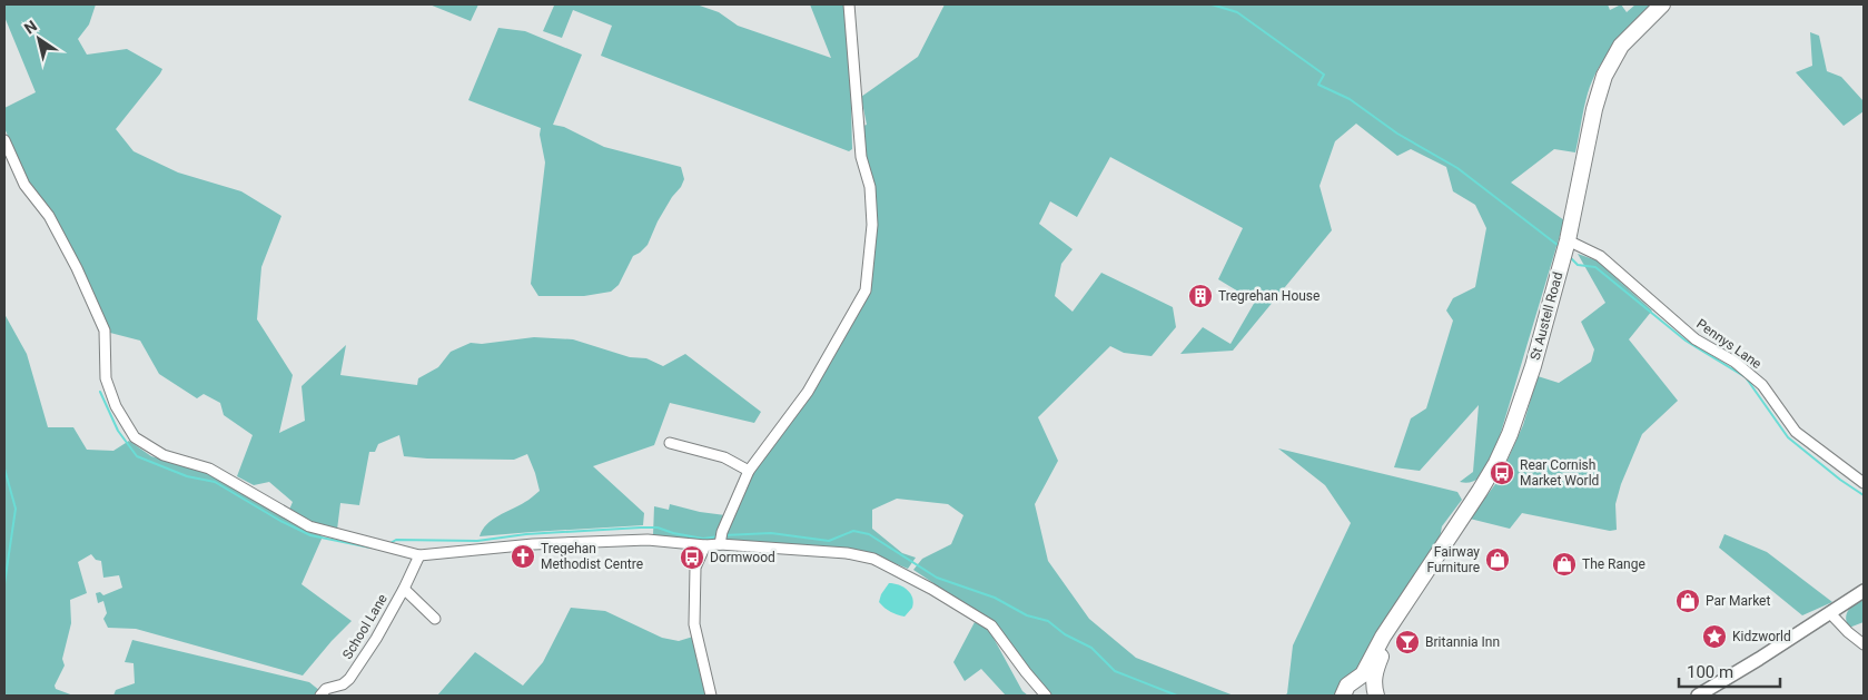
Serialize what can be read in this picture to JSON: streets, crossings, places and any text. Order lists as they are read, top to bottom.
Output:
{
  "streets": {
    "highway": ["St Austell Road"],
    "street": ["Pennys Lane", "School Lane"]
  },
  "crossings": [
    ["St Austell Road", "Pennys Lane"]
  ],
  "places": {
    "building": ["Tregrehan House"],
    "bus stop": ["Rear Cornish Market World", "Dormwood"],
    "church": ["Tregehan Methodist Centre"],
    "shop": ["Fairway Furniture", "The Range", "Par Market"],
    "place": ["Kidzworld"],
    "bar": ["Britannia Inn"]
  },
  "scale_bar": "100 m",
  "north": "top left"
}
